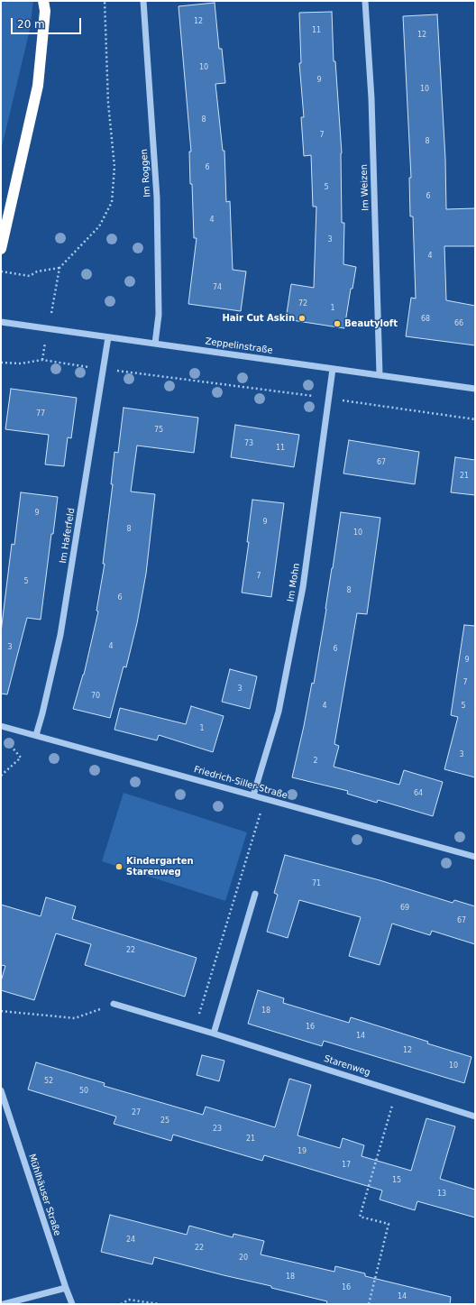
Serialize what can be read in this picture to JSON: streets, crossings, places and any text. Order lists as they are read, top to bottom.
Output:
{
  "streets": {
    "street": [
      "Im Roggen",
      "Im Weizen",
      "Zeppelinstraße",
      "Im Haferfeld",
      "Im Mohn",
      "Friedrich-Siller-Straße",
      "Starenweg",
      "Mühlhäuser Straße"
    ]
  },
  "crossings": [
    ["Im Roggen", "Zeppelinstraße"],
    ["Im Weizen", "Zeppelinstraße"],
    ["Zeppelinstraße", "Im Haferfeld"],
    ["Zeppelinstraße", "Im Mohn"],
    ["Im Haferfeld", "Friedrich-Siller-Straße"],
    ["Im Mohn", "Friedrich-Siller-Straße"]
  ],
  "places": ["Hair Cut Askin", "Beautyloft", "Kindergarten Starenweg"],
  "house_numbers": [
    "12",
    "11",
    "12",
    "10",
    "9",
    "10",
    "8",
    "7",
    "8",
    "6",
    "5",
    "6",
    "4",
    "3",
    "4",
    "74",
    "72",
    "1",
    "68",
    "66",
    "77",
    "75",
    "73",
    "11",
    "67",
    "21",
    "9",
    "9",
    "8",
    "10",
    "7",
    "5",
    "8",
    "6",
    "4",
    "3",
    "6",
    "9",
    "7",
    "3",
    "70",
    "4",
    "5",
    "1",
    "3",
    "2",
    "64",
    "71",
    "69",
    "67",
    "22",
    "18",
    "16",
    "14",
    "12",
    "10",
    "52",
    "50",
    "27",
    "25",
    "23",
    "21",
    "19",
    "17",
    "15",
    "13",
    "24",
    "22",
    "20",
    "18",
    "16",
    "14"
  ],
  "scale_bar": "20 m"
}
